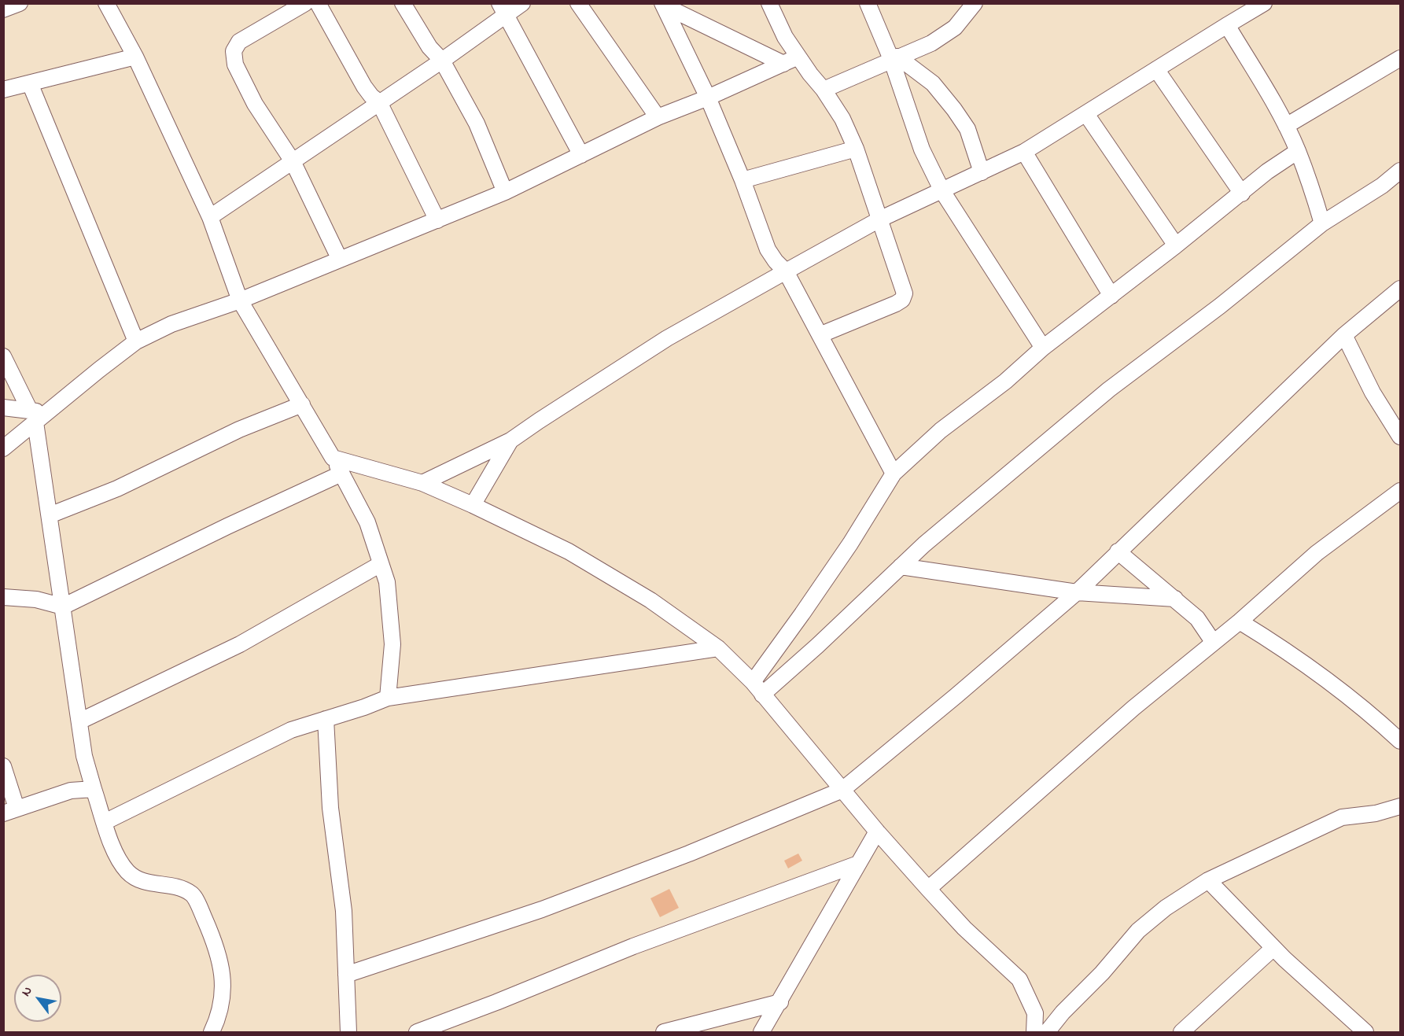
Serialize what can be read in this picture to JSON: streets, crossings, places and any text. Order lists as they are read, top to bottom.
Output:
{
  "north": "top left"
}
